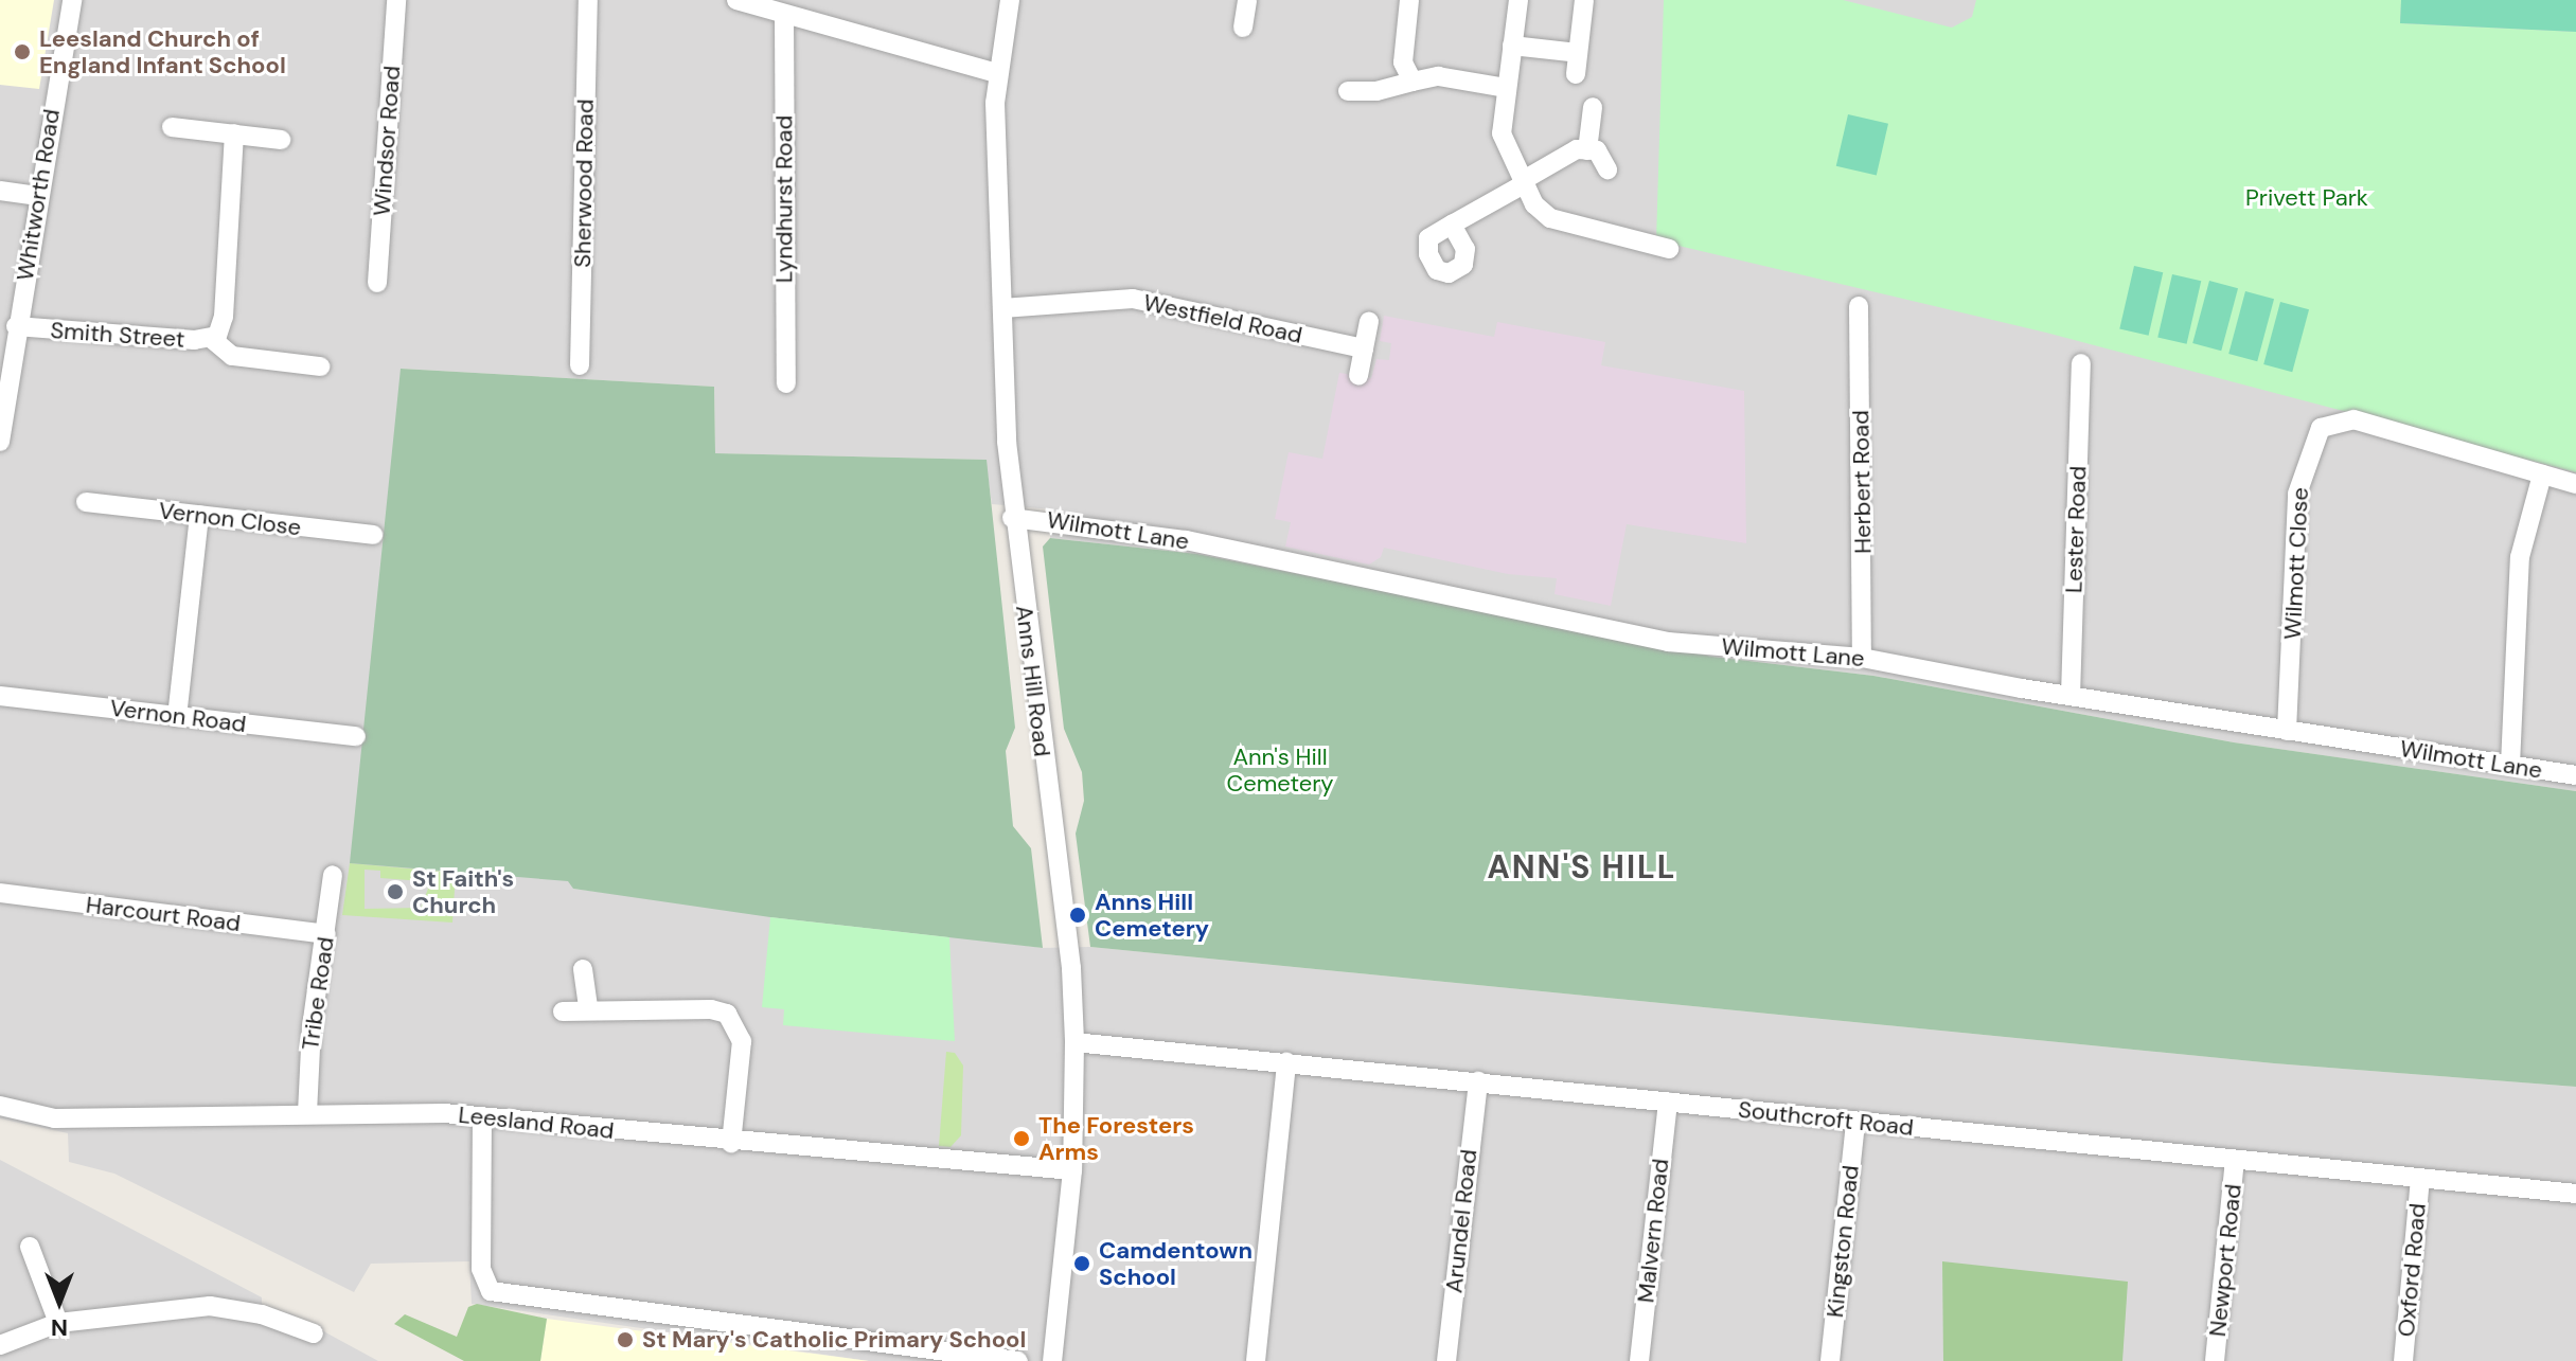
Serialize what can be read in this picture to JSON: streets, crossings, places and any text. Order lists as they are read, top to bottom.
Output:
{
  "streets": {
    "street": [
      "Windsor Road",
      "Sherwood Road",
      "Whitworth Road",
      "Lyndhurst Road",
      "Westfield Road",
      "Smith Street",
      "Herbert Road",
      "Vernon Close",
      "Lester Road",
      "Wilmott Lane",
      "Wilmott Close",
      "Anns Hill Road",
      "Vernon Road",
      "Harcourt Road",
      "Tribe Road",
      "Southcroft Road",
      "Leesland Road",
      "Arundel Road",
      "Malvern Road",
      "Kingston Road",
      "Newport Road",
      "Oxford Road"
    ]
  },
  "crossings": [
    ["Whitworth Road", "Smith Street"],
    ["Westfield Road", "Anns Hill Road"],
    ["Herbert Road", "Wilmott Lane"],
    ["Lester Road", "Wilmott Lane"],
    ["Wilmott Lane", "Wilmott Close"],
    ["Wilmott Lane", "Anns Hill Road"],
    ["Anns Hill Road", "Southcroft Road"],
    ["Anns Hill Road", "Leesland Road"],
    ["Harcourt Road", "Tribe Road"],
    ["Tribe Road", "Leesland Road"],
    ["Southcroft Road", "Arundel Road"],
    ["Southcroft Road", "Malvern Road"],
    ["Southcroft Road", "Kingston Road"],
    ["Southcroft Road", "Newport Road"],
    ["Southcroft Road", "Oxford Road"]
  ],
  "districts": ["ANN'S HILL"],
  "parks": ["Privett Park", "Ann's Hill Cemetery"],
  "places": [
    "Leesland Church of England Infant School",
    "St Faith's Church",
    "Anns Hill Cemetery",
    "The Foresters Arms",
    "Camdentown School",
    "St Mary's Catholic Primary School"
  ],
  "north": "bottom"
}
